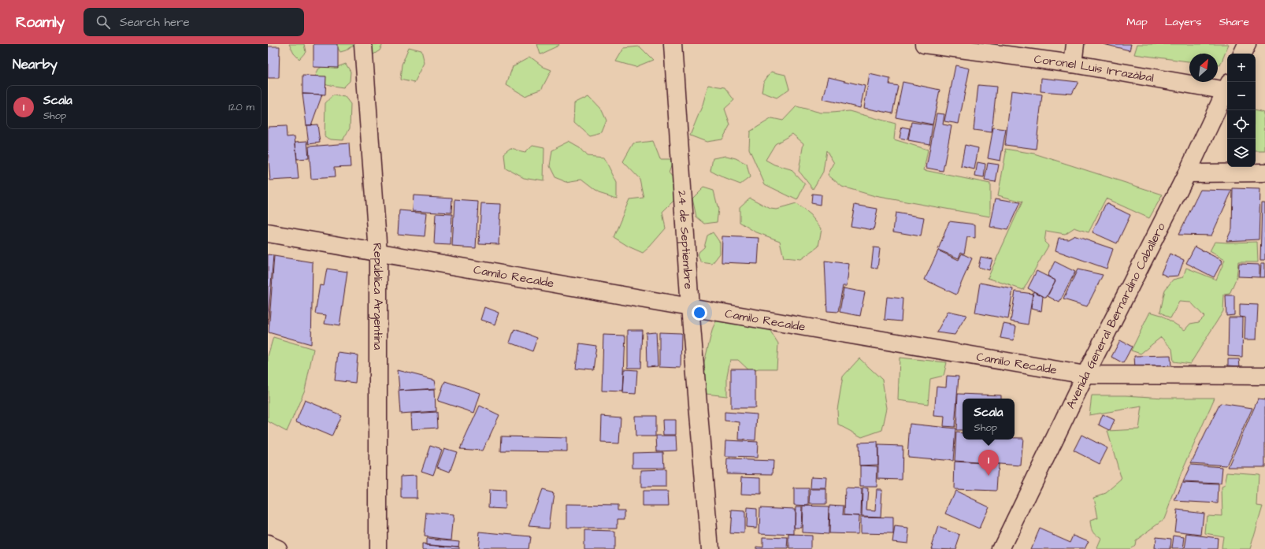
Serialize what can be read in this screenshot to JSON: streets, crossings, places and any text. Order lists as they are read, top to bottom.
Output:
{
  "streets": {
    "street": [
      "Coronel Luis Irrazábal",
      "24 de Septiembre",
      "Camilo Recalde",
      "República Argentina",
      "Avenida General Bernardino Caballero"
    ]
  },
  "crossings": [
    ["24 de Septiembre", "Camilo Recalde"],
    ["Camilo Recalde", "República Argentina"],
    ["Camilo Recalde", "Avenida General Bernardino Caballero"]
  ],
  "north": "top right",
  "page": {
    "header": "Roamly",
    "search": "Search here",
    "nav": ["Map", "Layers", "Share"],
    "heading": "Nearby",
    "map_buttons": ["+", "−"],
    "list": [
      {
        "mark": "1",
        "name": "Scala",
        "note": "Shop",
        "value": "120 m"
      }
    ],
    "popup": ["Scala", "Shop"],
    "pins": "1"
  }
}
